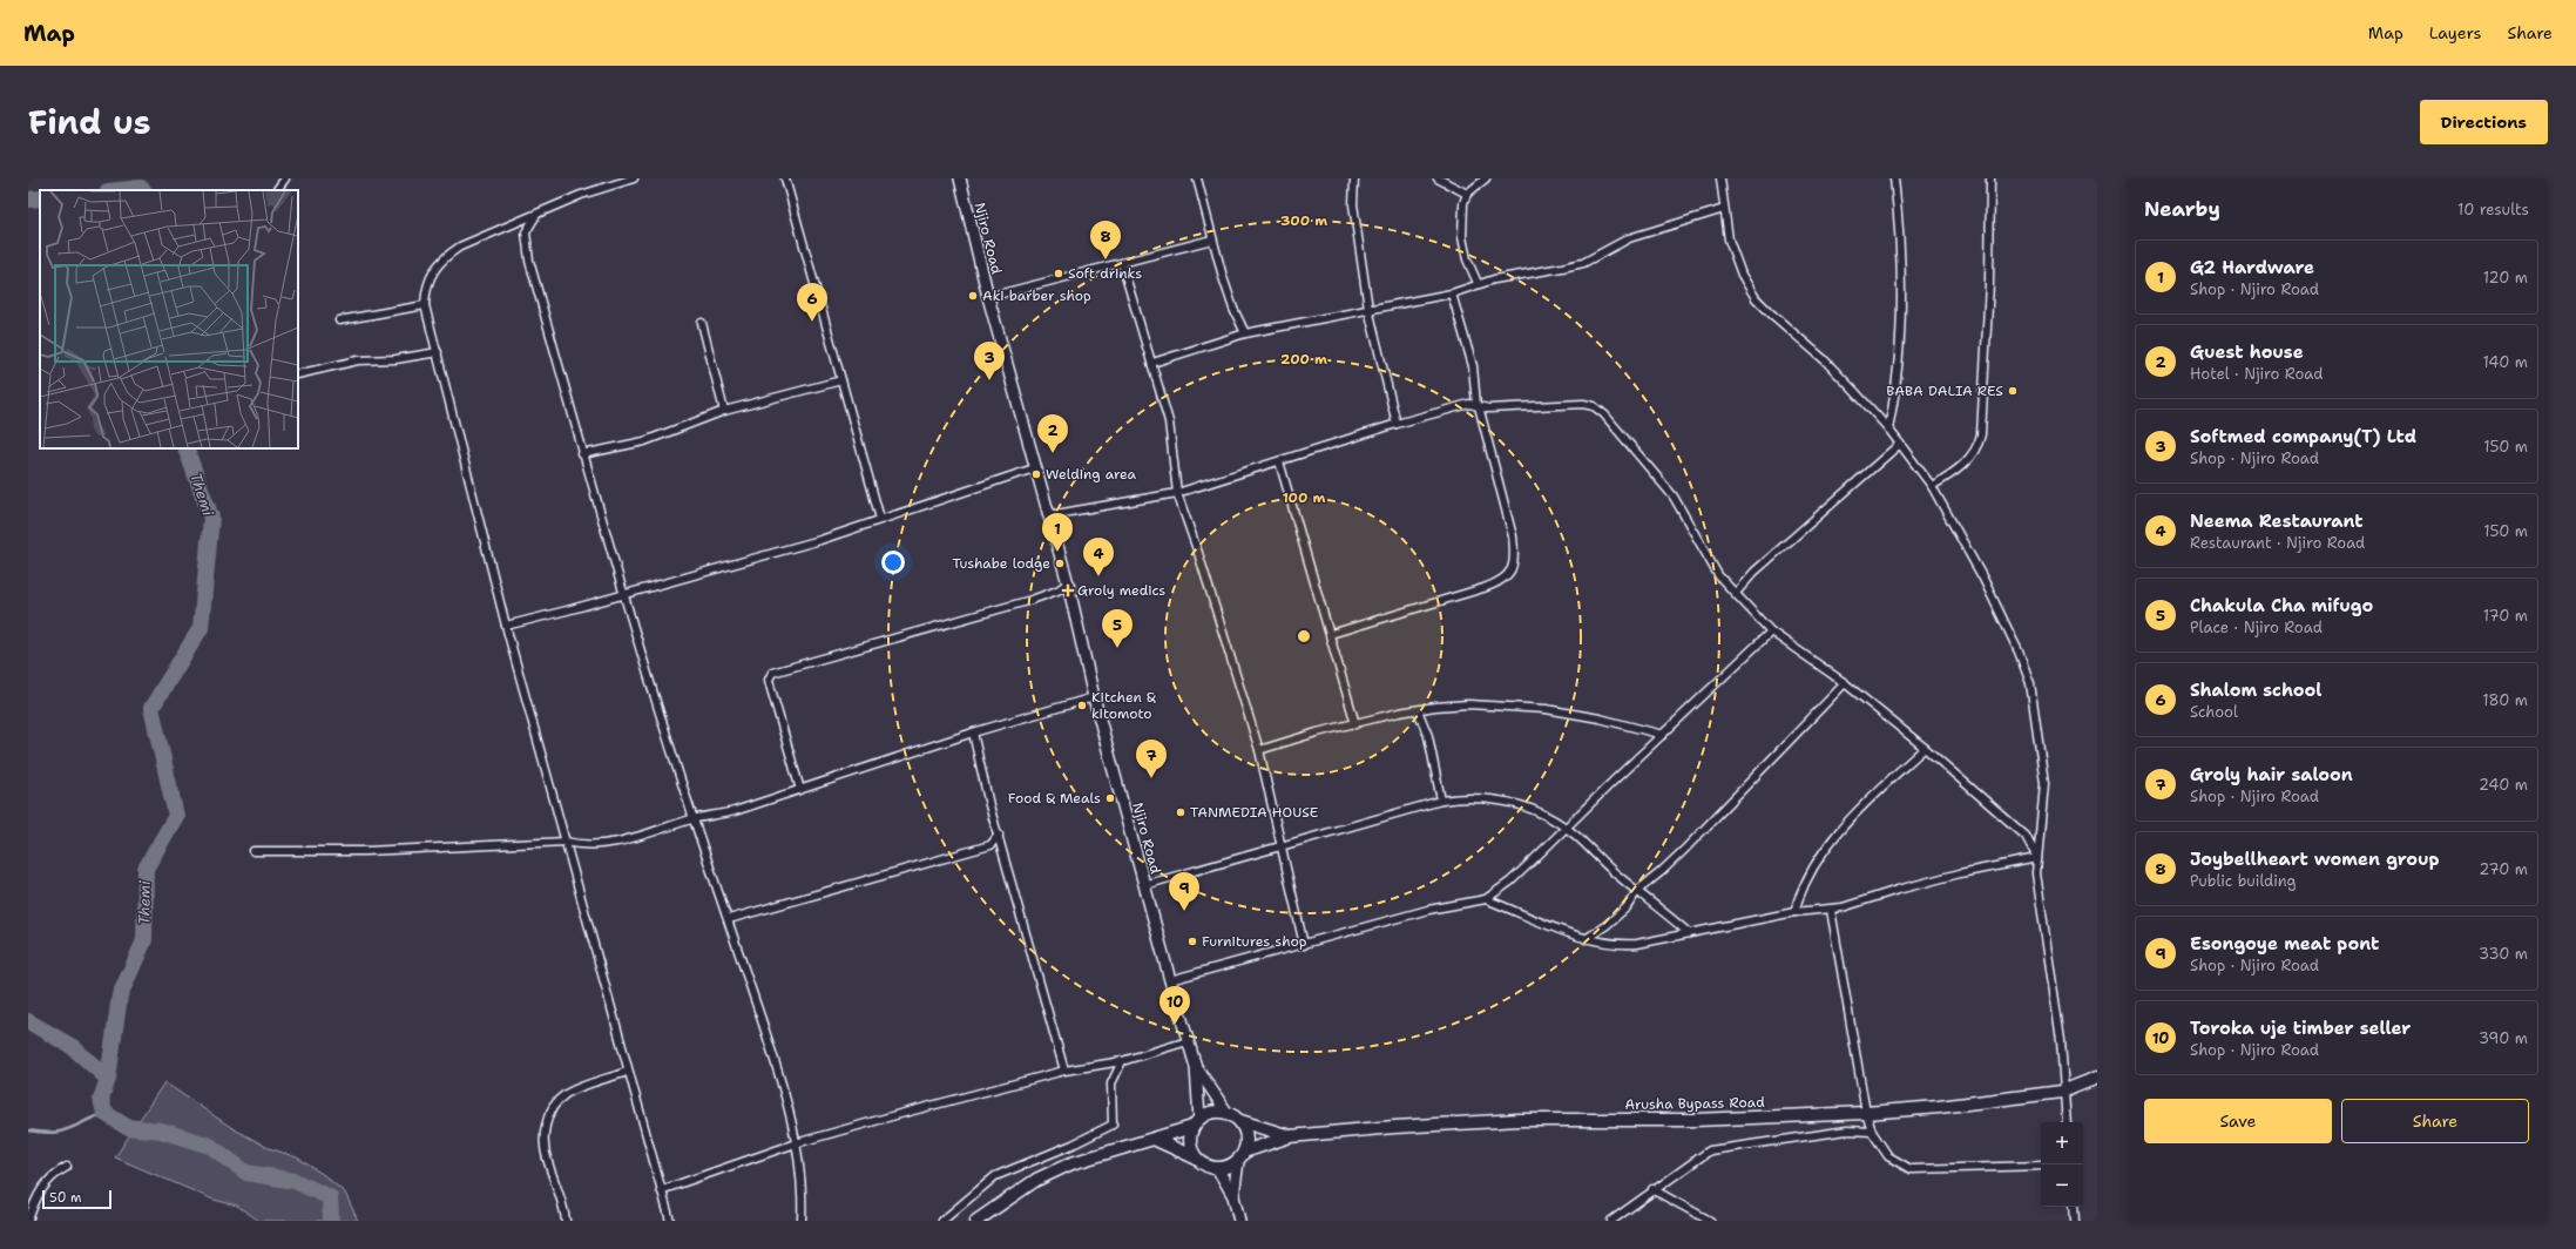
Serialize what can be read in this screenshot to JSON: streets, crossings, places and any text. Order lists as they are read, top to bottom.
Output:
{
  "streets": {
    "main road": ["Arusha Bypass Road"],
    "street": ["Njiro Road"]
  },
  "crossings": [
    ["Njiro Road", "Arusha Bypass Road"]
  ],
  "water": ["Themi"],
  "places": {
    "other": [
      "Soft drinks",
      "Aki barber shop",
      "BABA DALIA RES",
      "Welding area",
      "Tushabe lodge",
      "Kitchen & kitomoto",
      "Food & Meals",
      "TANMEDIA HOUSE",
      "Furnitures shop"
    ],
    "health": ["Groly medics"]
  },
  "scale_bar": "50 m",
  "page": {
    "header": "Map",
    "nav": ["Map", "Layers", "Share"],
    "title": "Find us",
    "buttons": [
      "Directions",
      ["Save", "Share"]
    ],
    "heading": ["Nearby", "10 results"],
    "pins": [
      "8",
      "6",
      "3",
      "2",
      "1",
      "4",
      "5",
      "7",
      "9",
      "10"
    ],
    "list": [
      {
        "mark": "1",
        "name": "G2 Hardware",
        "note": "Shop · Njiro Road",
        "value": "120 m"
      },
      {
        "mark": "2",
        "name": "Guest house",
        "note": "Hotel · Njiro Road",
        "value": "140 m"
      },
      {
        "mark": "3",
        "name": "Softmed company(T) Ltd",
        "note": "Shop · Njiro Road",
        "value": "150 m"
      },
      {
        "mark": "4",
        "name": "Neema Restaurant",
        "note": "Restaurant · Njiro Road",
        "value": "150 m"
      },
      {
        "mark": "5",
        "name": "Chakula Cha mifugo",
        "note": "Place · Njiro Road",
        "value": "170 m"
      },
      {
        "mark": "6",
        "name": "Shalom school",
        "note": "School",
        "value": "180 m"
      },
      {
        "mark": "7",
        "name": "Groly hair saloon",
        "note": "Shop · Njiro Road",
        "value": "240 m"
      },
      {
        "mark": "8",
        "name": "Joybellheart women group",
        "note": "Public building",
        "value": "270 m"
      },
      {
        "mark": "9",
        "name": "Esongoye meat pont",
        "note": "Shop · Njiro Road",
        "value": "330 m"
      },
      {
        "mark": "10",
        "name": "Toroka uje timber seller",
        "note": "Shop · Njiro Road",
        "value": "390 m"
      }
    ],
    "map_buttons": ["+", "−"],
    "scale": "50 m"
  },
  "rings": ["300 m", "200 m", "100 m"]
}
